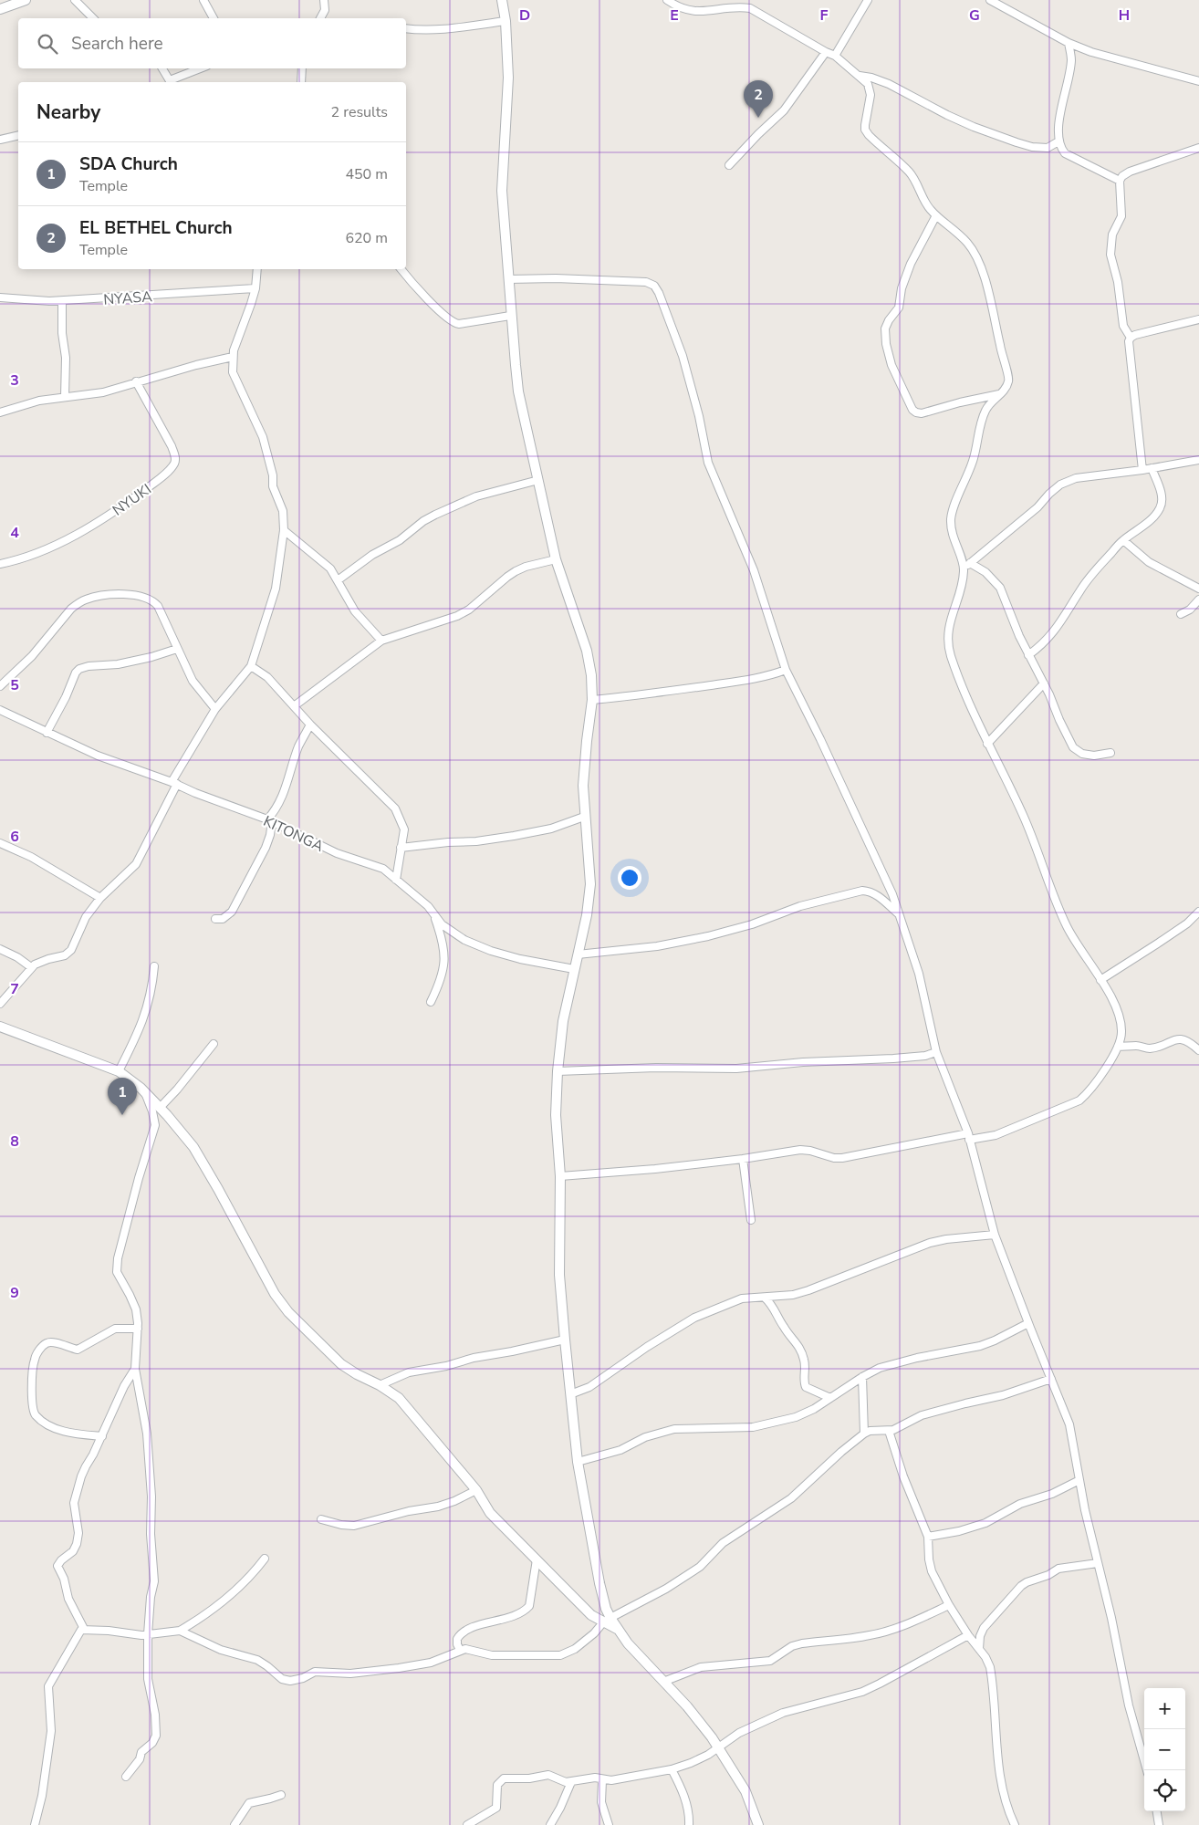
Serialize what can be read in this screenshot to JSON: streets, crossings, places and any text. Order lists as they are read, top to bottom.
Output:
{
  "streets": {
    "street": ["NYASA", "NYUKI", "KITONGA"]
  },
  "page": {
    "search": "Search here",
    "pins": ["2", "1"],
    "heading": ["Nearby", "2 results"],
    "list": [
      {
        "mark": "1",
        "name": "SDA Church",
        "note": "Temple",
        "value": "450 m"
      },
      {
        "mark": "2",
        "name": "EL BETHEL Church",
        "note": "Temple",
        "value": "620 m"
      }
    ],
    "map_buttons": ["+", "−"]
  },
  "grid": {
    "columns": [
      "D",
      "E",
      "F",
      "G",
      "H"
    ],
    "rows": [
      "3",
      "4",
      "5",
      "6",
      "7",
      "8",
      "9"
    ]
  }
}
